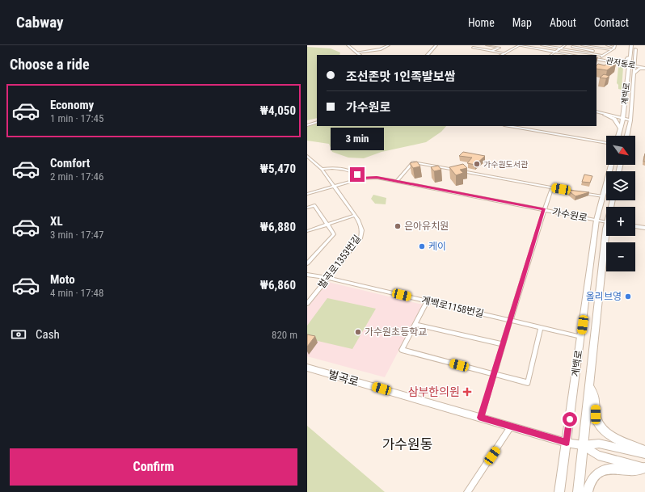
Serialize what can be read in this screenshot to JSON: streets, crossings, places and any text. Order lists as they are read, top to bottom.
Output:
{
  "streets": {
    "main road": ["계백로", "벌곡로"],
    "street": [
      "관저동로",
      "가수원로",
      "벌곡로1353번길",
      "계백로1158번길"
    ]
  },
  "crossings": [
    ["관저동로", "계백로"],
    ["계백로", "가수원로"],
    ["계백로", "계백로1158번길"],
    ["계백로", "벌곡로"],
    ["가수원로", "벌곡로1353번길"],
    ["벌곡로1353번길", "계백로1158번길"]
  ],
  "districts": ["가수원동"],
  "places": {
    "other": [
      "가수원도서관",
      "은아유치원",
      "케이",
      "올리브영",
      "가수원초등학교"
    ],
    "health": ["삼부한의원"]
  },
  "north": "bottom right",
  "page": {
    "header": "Cabway",
    "nav": [
      "Home",
      "Map",
      "About",
      "Contact"
    ],
    "heading": "Choose a ride",
    "banner": ["조선존맛 1인족발보쌈", "가수원로"],
    "list": [
      {
        "name": "Economy",
        "note": "1 min · 17:45",
        "value": "₩4,050"
      },
      {
        "name": "Comfort",
        "note": "2 min · 17:46",
        "value": "₩5,470"
      },
      {
        "name": "XL",
        "note": "3 min · 17:47",
        "value": "₩6,880"
      },
      {
        "name": "Moto",
        "note": "4 min · 17:48",
        "value": "₩6,860"
      }
    ],
    "bubble": "3 min",
    "map_buttons": ["+", "−"],
    "pay": ["Cash", "820 m"],
    "buttons": "Confirm"
  }
}
